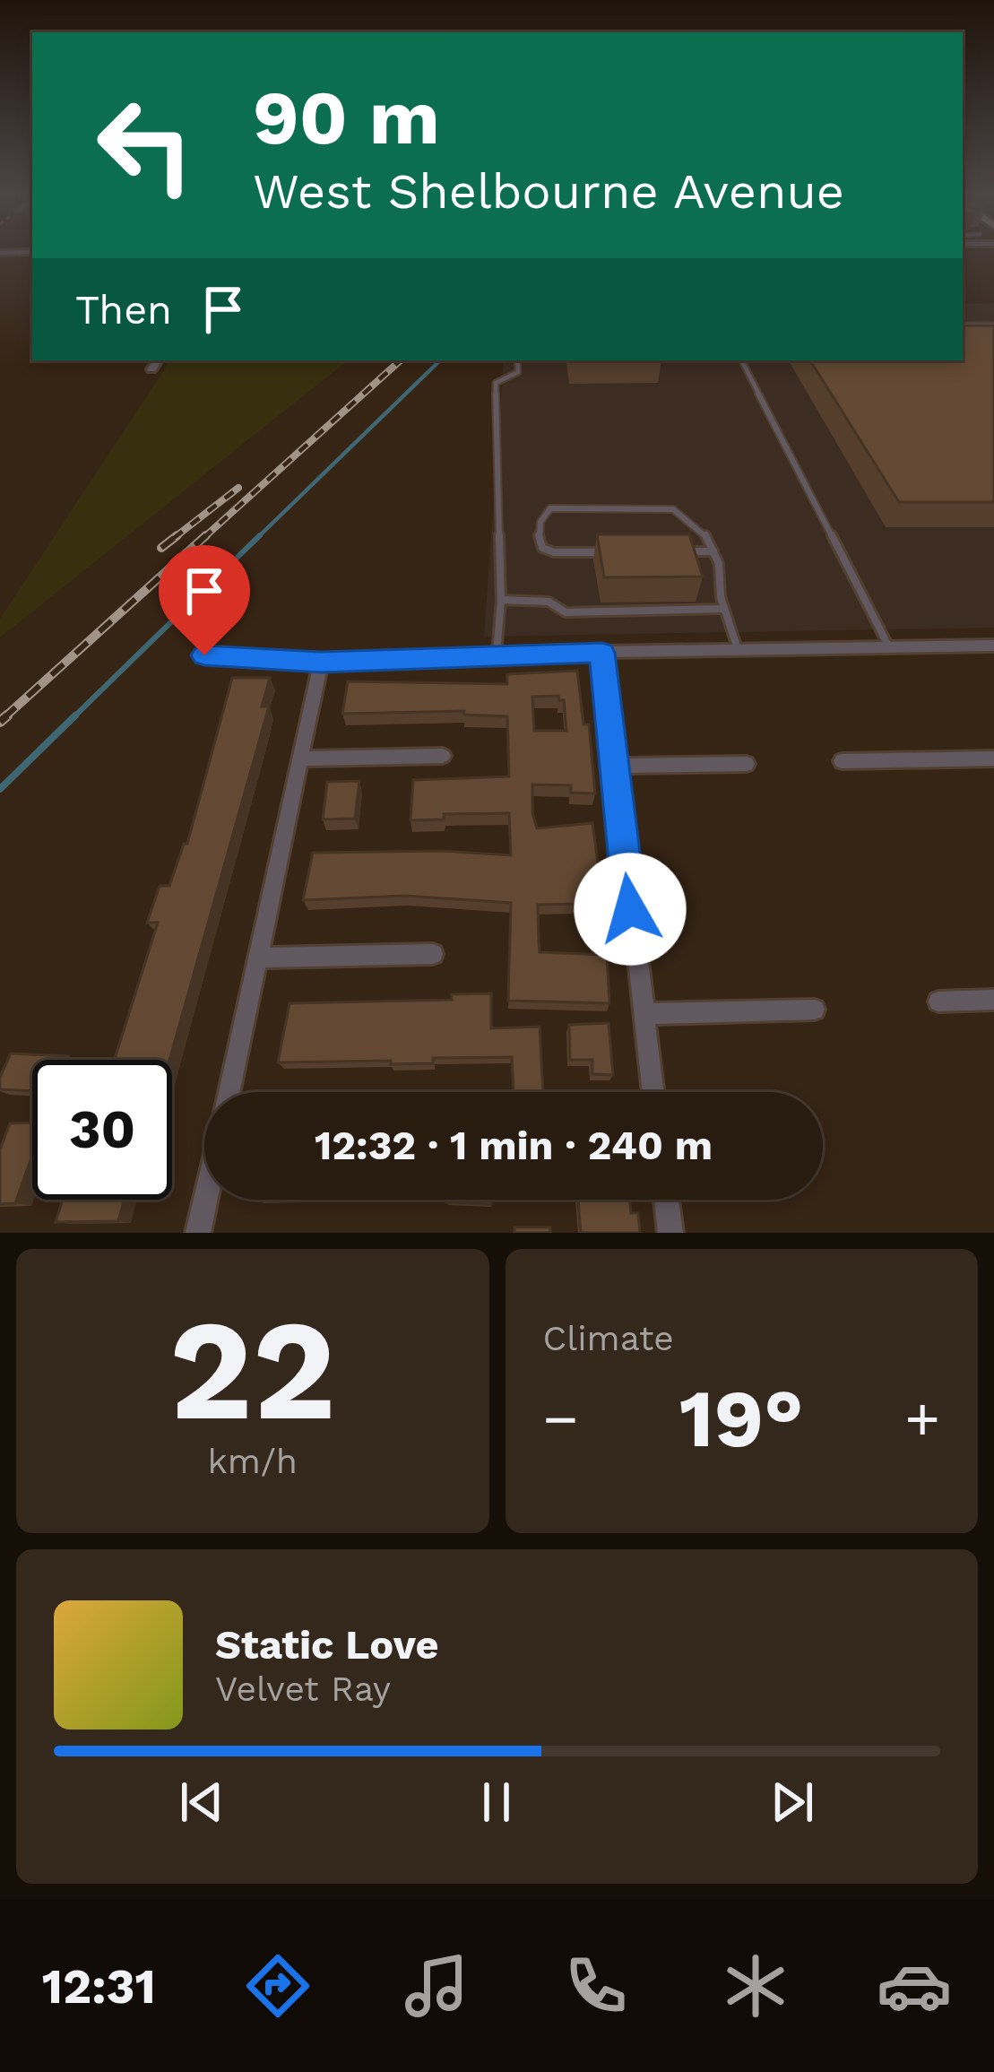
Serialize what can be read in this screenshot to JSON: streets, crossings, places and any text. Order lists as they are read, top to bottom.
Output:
{
  "page": {
    "turn": ["90 m", "West Shelbourne Avenue"],
    "then": "Then",
    "limit": "30",
    "trip": "12:32 · 1 min · 240 m",
    "tile": [
      ["22", "km/h"],
      "Climate"
    ],
    "heat": ["−", "19°", "+"],
    "song": ["Static Love", "Velvet Ray"],
    "tabs": "12:31"
  }
}
